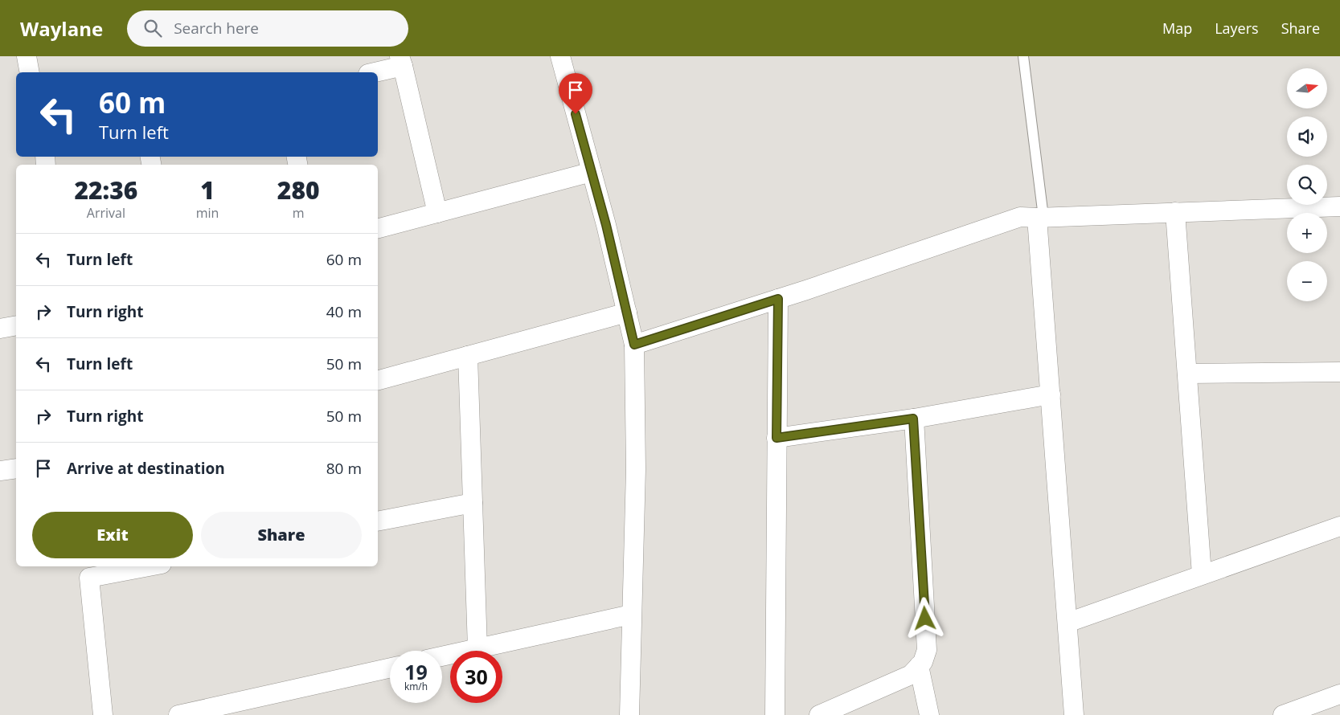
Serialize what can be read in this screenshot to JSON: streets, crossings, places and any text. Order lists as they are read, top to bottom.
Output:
{
  "north": "right",
  "page": {
    "header": "Waylane",
    "search": "Search here",
    "nav": ["Map", "Layers", "Share"],
    "map_buttons": ["+", "−"],
    "turn": ["60 m", "Turn left"],
    "eta": [
      "22:36",
      "Arrival",
      "1",
      "min",
      "280",
      "m"
    ],
    "list": [
      {
        "name": "Turn left",
        "value": "60 m"
      },
      {
        "name": "Turn right",
        "value": "40 m"
      },
      {
        "name": "Turn left",
        "value": "50 m"
      },
      {
        "name": "Turn right",
        "value": "50 m"
      },
      {
        "name": "Arrive at destination",
        "value": "80 m"
      }
    ],
    "buttons": ["Exit", "Share"],
    "speed": "19 km/h",
    "limit": "30"
  }
}
